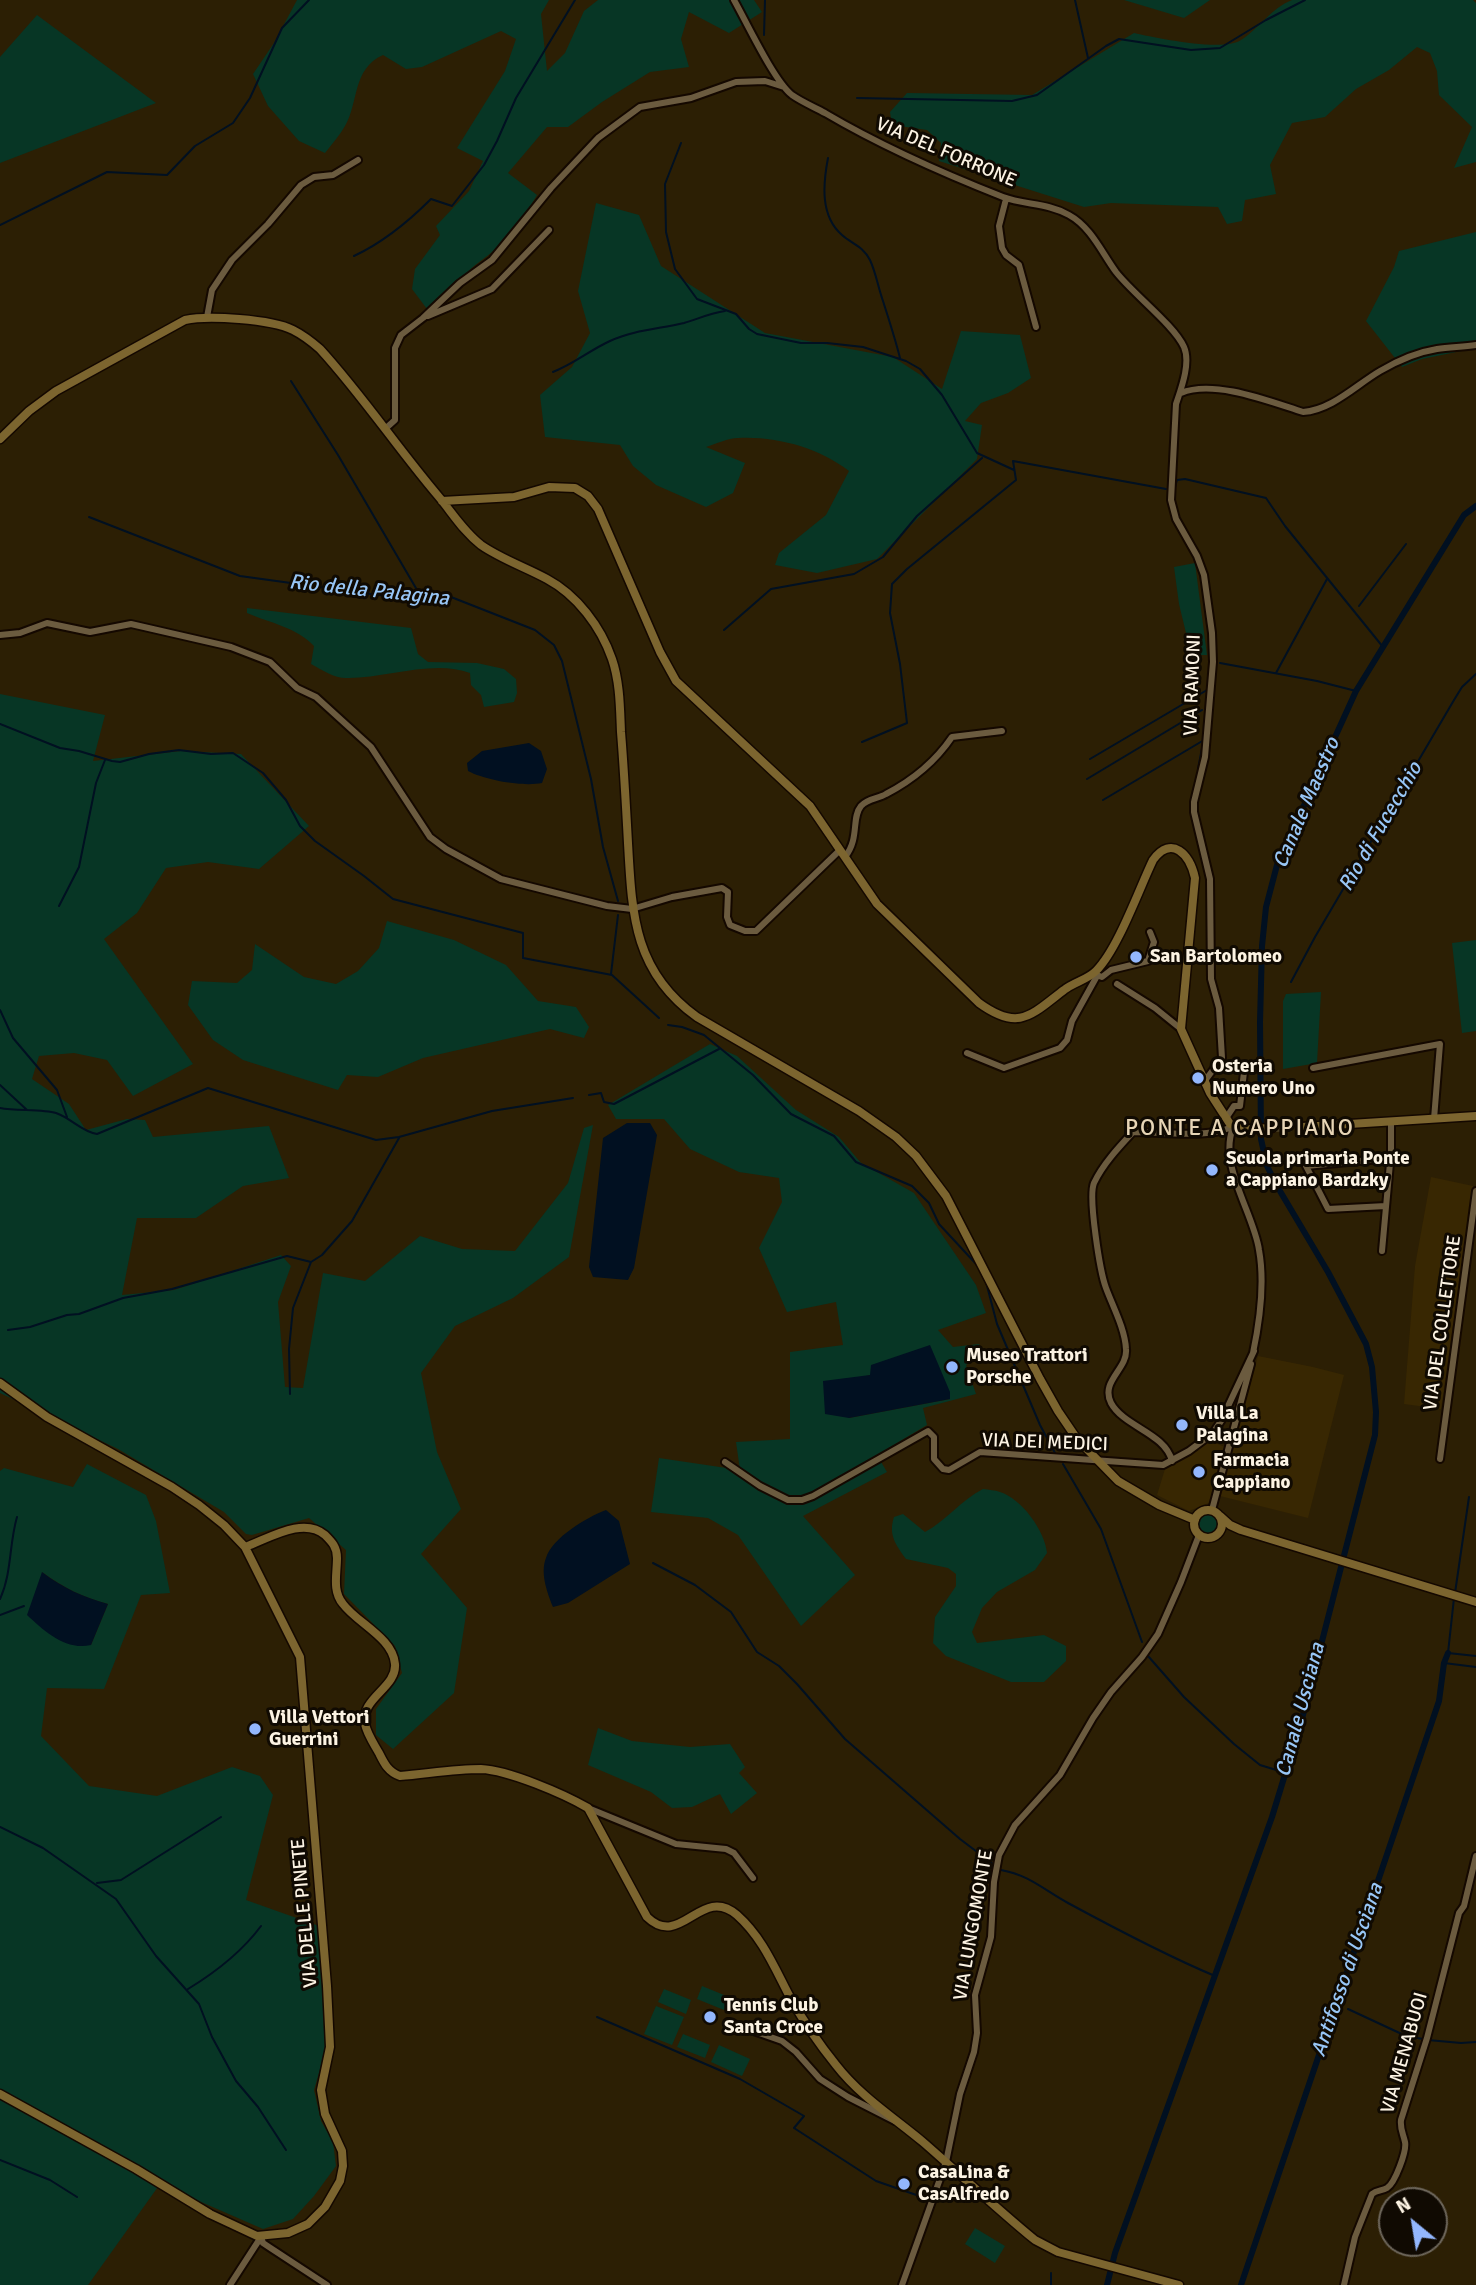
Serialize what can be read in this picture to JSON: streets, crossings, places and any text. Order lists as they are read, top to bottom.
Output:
{
  "streets": {
    "street": [
      "VIA DEL FORRONE",
      "VIA RAMONI",
      "VIA DEL COLLETTORE",
      "VIA DEI MEDICI",
      "VIA DELLE PINETE",
      "VIA LUNGOMONTE",
      "VIA MENABUOI"
    ]
  },
  "crossings": [
    ["VIA DEL FORRONE", "VIA RAMONI"]
  ],
  "districts": ["PONTE A CAPPIANO"],
  "water": [
    "Rio della Palagina",
    "Canale Maestro",
    "Rio di Fucecchio",
    "Canale Usciana",
    "Antifosso di Usciana"
  ],
  "places": [
    "San Bartolomeo",
    "Osteria Numero Uno",
    "Scuola primaria Ponte a Cappiano Bardzky",
    "Museo Trattori Porsche",
    "Villa La Palagina",
    "Farmacia Cappiano",
    "Villa Vettori Guerrini",
    "Tennis Club Santa Croce",
    "CasaLina & CasAlfredo"
  ],
  "north": "top left"
}
